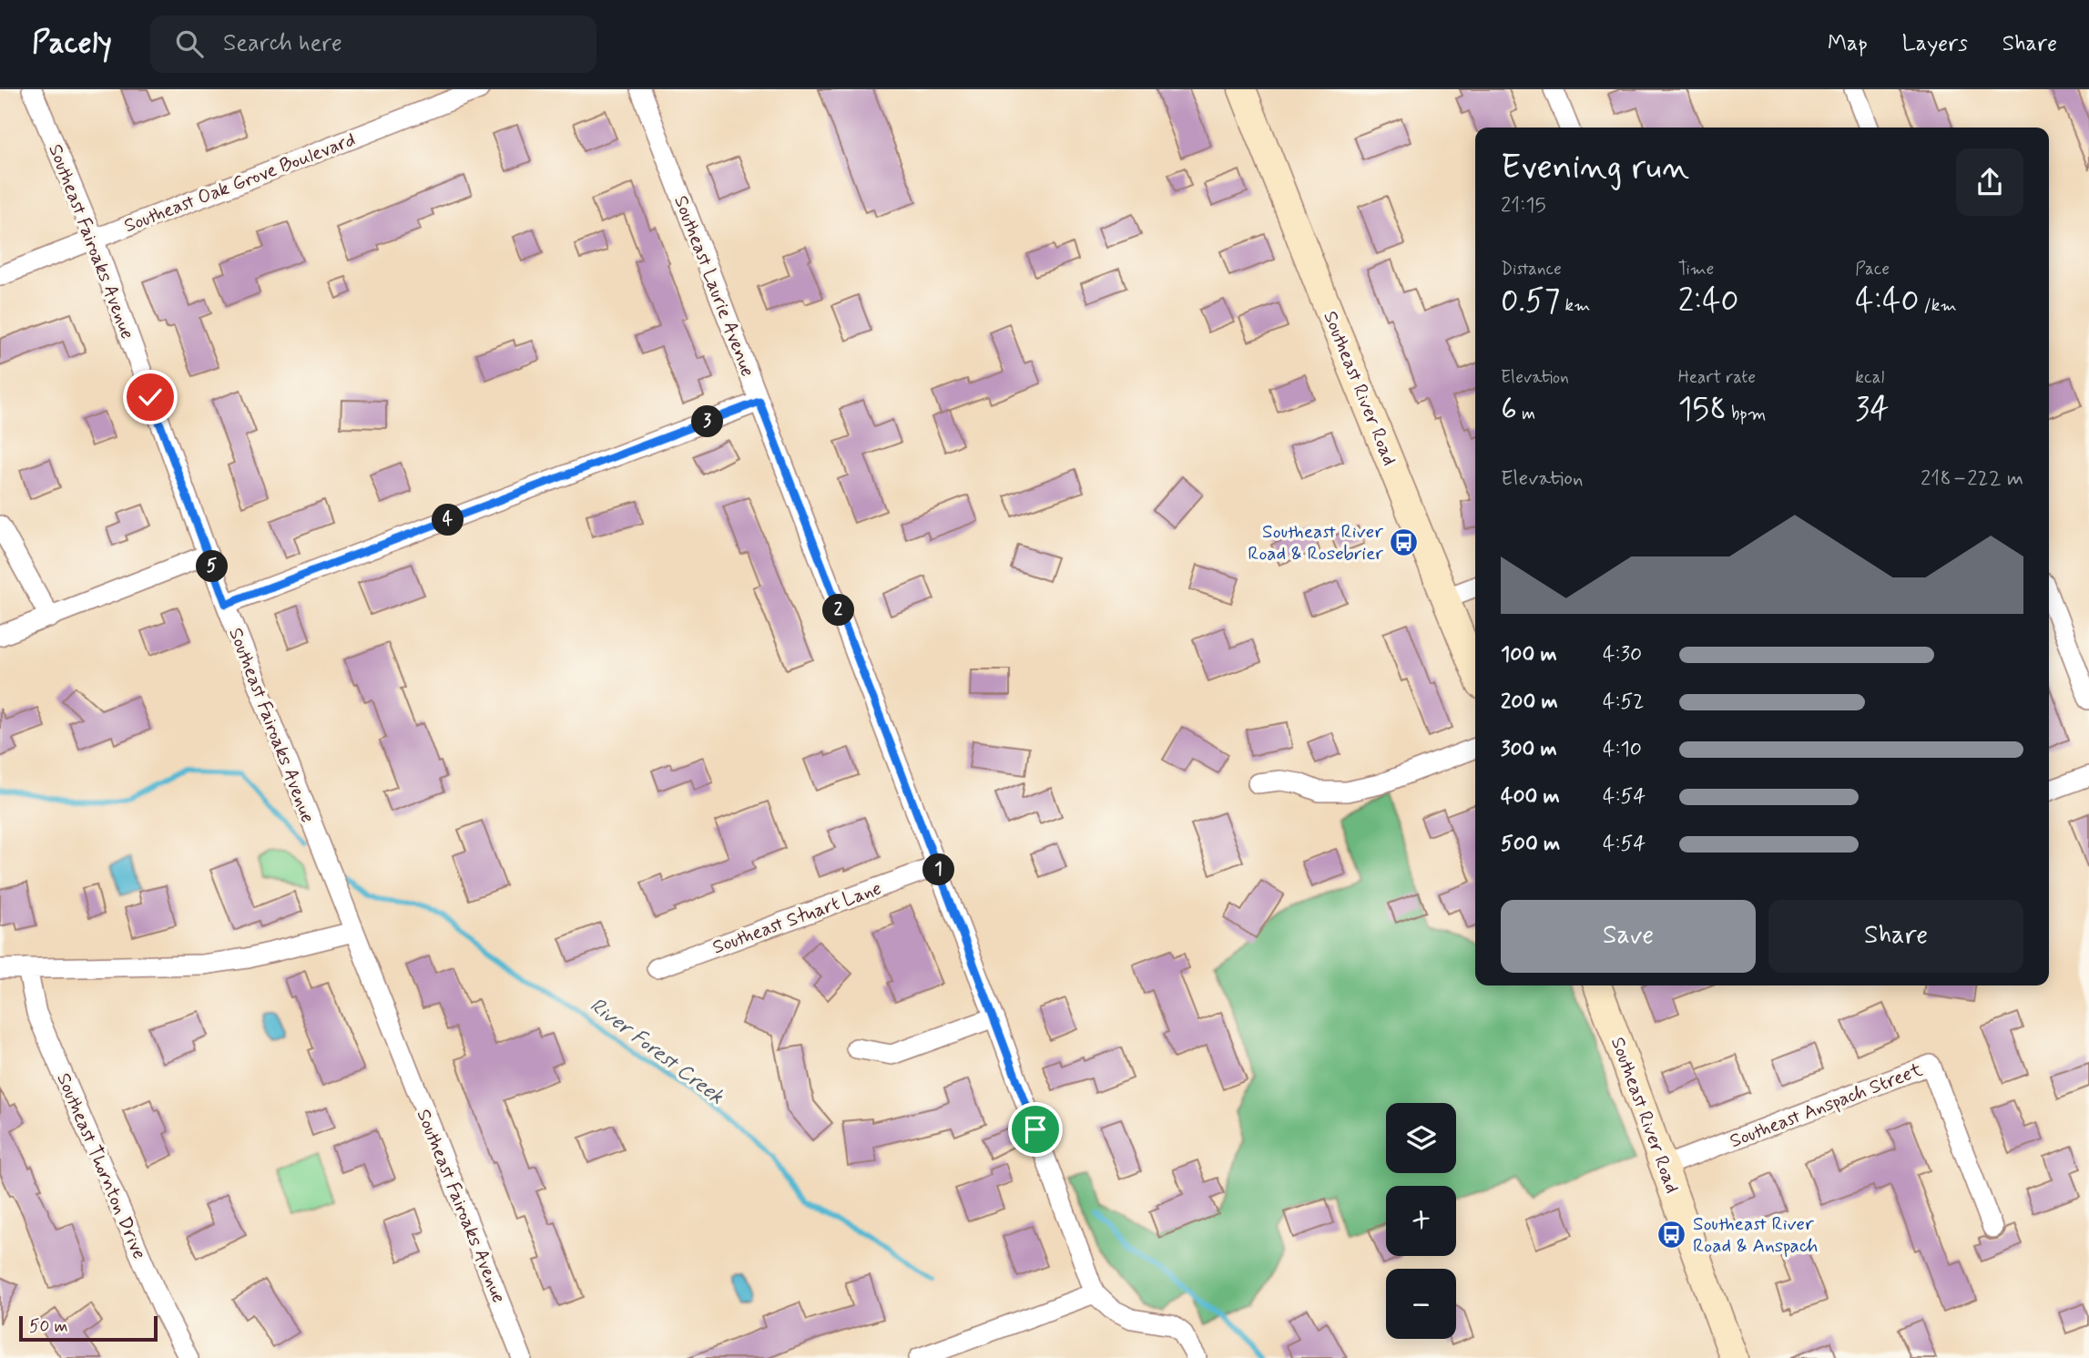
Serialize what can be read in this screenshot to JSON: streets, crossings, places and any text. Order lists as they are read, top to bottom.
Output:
{
  "streets": {
    "street": [
      "Southeast Oak Grove Boulevard",
      "Southeast Fairoaks Avenue",
      "Southeast Laurie Avenue",
      "Southeast River Road",
      "Southeast Stuart Lane",
      "Southeast Anspach Street",
      "Southeast Thornton Drive"
    ]
  },
  "crossings": [
    ["Southeast Oak Grove Boulevard", "Southeast Fairoaks Avenue"],
    ["Southeast Laurie Avenue", "Southeast Stuart Lane"],
    ["Southeast River Road", "Southeast Anspach Street"]
  ],
  "water": ["River Forest Creek"],
  "places": {
    "bus stop": ["Southeast River Road & Rosebrier", "Southeast River Road & Anspach"]
  },
  "scale_bar": "50 m",
  "page": {
    "header": "Pacely",
    "search": "Search here",
    "nav": ["Map", "Layers", "Share"],
    "heading": ["Evening run", "21:15"],
    "stats": [
      ["Distance", "0.57 km"],
      ["Time", "2:40"],
      ["Pace", "4:40 /km"],
      ["Elevation", "6 m"],
      ["Heart rate", "158 bpm"],
      ["kcal", "34"]
    ],
    "pins": [
      "3",
      "4",
      "5",
      "2",
      "1"
    ],
    "chart": ["Elevation", "218–222 m"],
    "list": [
      {
        "name": "100 m",
        "note": "4:30"
      },
      {
        "name": "200 m",
        "note": "4:52"
      },
      {
        "name": "300 m",
        "note": "4:10"
      },
      {
        "name": "400 m",
        "note": "4:54"
      },
      {
        "name": "500 m",
        "note": "4:54"
      }
    ],
    "buttons": ["Save", "Share"],
    "map_buttons": ["+", "−"],
    "scale": "50 m"
  }
}
